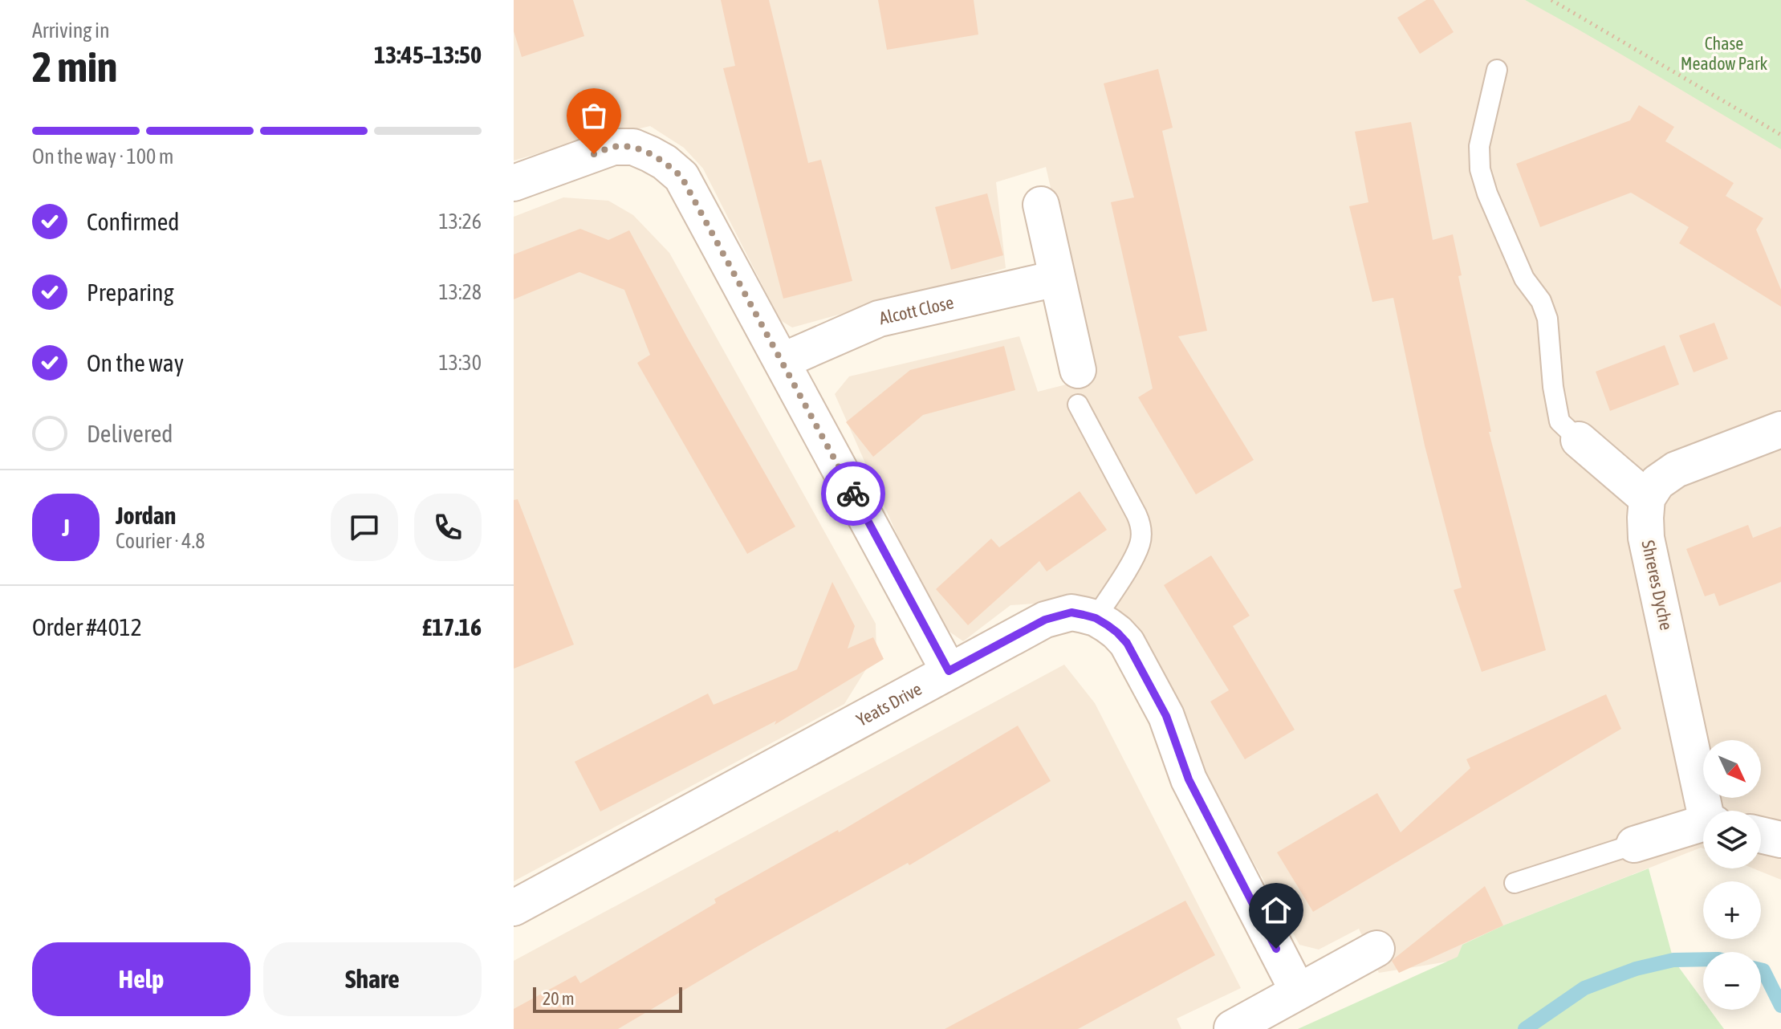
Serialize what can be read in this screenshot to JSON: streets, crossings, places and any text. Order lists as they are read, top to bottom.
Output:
{
  "streets": {
    "street": ["Alcott Close", "Shreres Dyche", "Yeats Drive"]
  },
  "parks": ["Chase Meadow Park"],
  "scale_bar": "20 m",
  "north": "bottom right",
  "page": {
    "heading": ["2 min", "Arriving in", "13:45–13:50"],
    "panel": [
      "Jordan",
      "Courier · 4.8",
      "Order #4012",
      "£17.16"
    ],
    "bar": "On the way · 100 m",
    "list": [
      ["Confirmed", "13:26"],
      ["Preparing", "13:28"],
      ["On the way", "13:30"],
      "Delivered"
    ],
    "round": "J",
    "map_buttons": ["+", "−"],
    "buttons": ["Help", "Share"],
    "scale": "20 m"
  }
}
